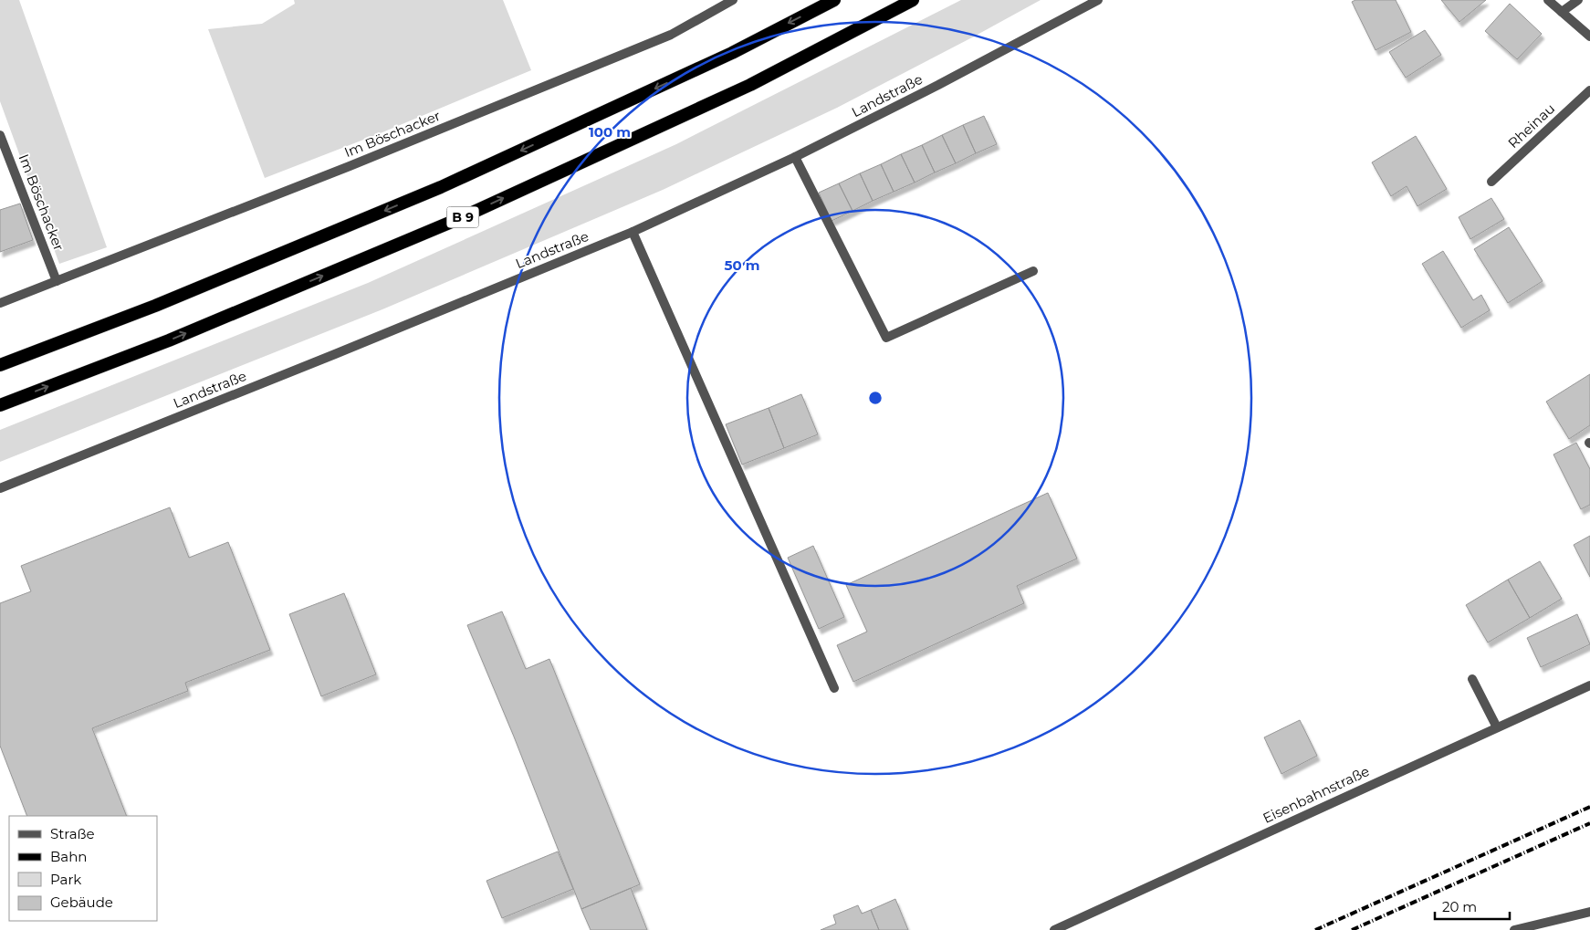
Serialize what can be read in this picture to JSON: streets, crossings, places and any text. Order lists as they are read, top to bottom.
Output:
{
  "streets": {
    "highway": ["B 9"],
    "street": [
      "Landstraße",
      "Rheinau",
      "Im Böschacker",
      "Eisenbahnstraße"
    ]
  },
  "legend": [
    "Straße",
    "Bahn",
    "Park",
    "Gebäude"
  ],
  "scale_bar": "20 m",
  "rings": ["100 m", "50 m"]
}
